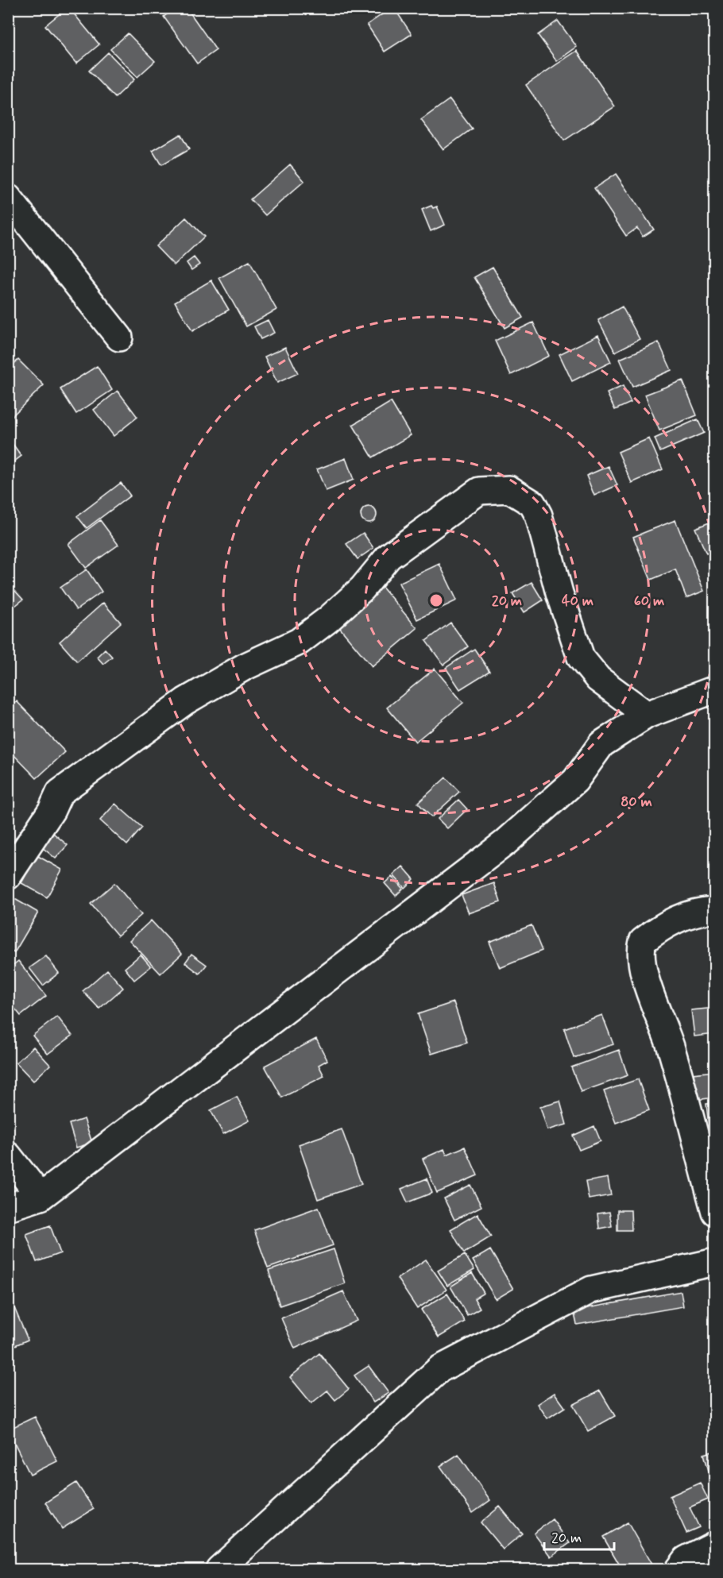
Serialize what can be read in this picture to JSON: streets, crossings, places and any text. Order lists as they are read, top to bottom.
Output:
{
  "scale_bar": "20 m",
  "rings": [
    "20 m",
    "40 m",
    "60 m",
    "80 m"
  ]
}
